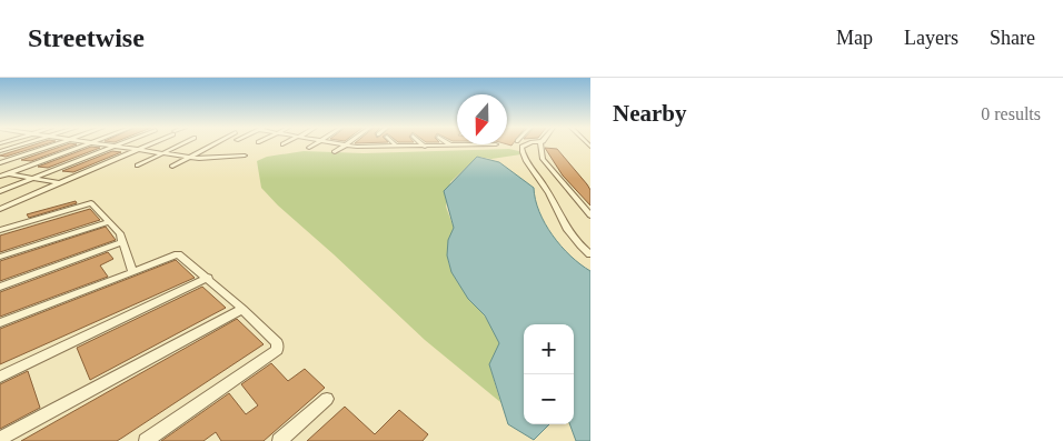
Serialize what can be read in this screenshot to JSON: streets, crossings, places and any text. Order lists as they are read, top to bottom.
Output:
{
  "north": "bottom",
  "page": {
    "header": "Streetwise",
    "nav": ["Map", "Layers", "Share"],
    "heading": ["Nearby", "0 results"],
    "map_buttons": ["+", "−"]
  }
}
